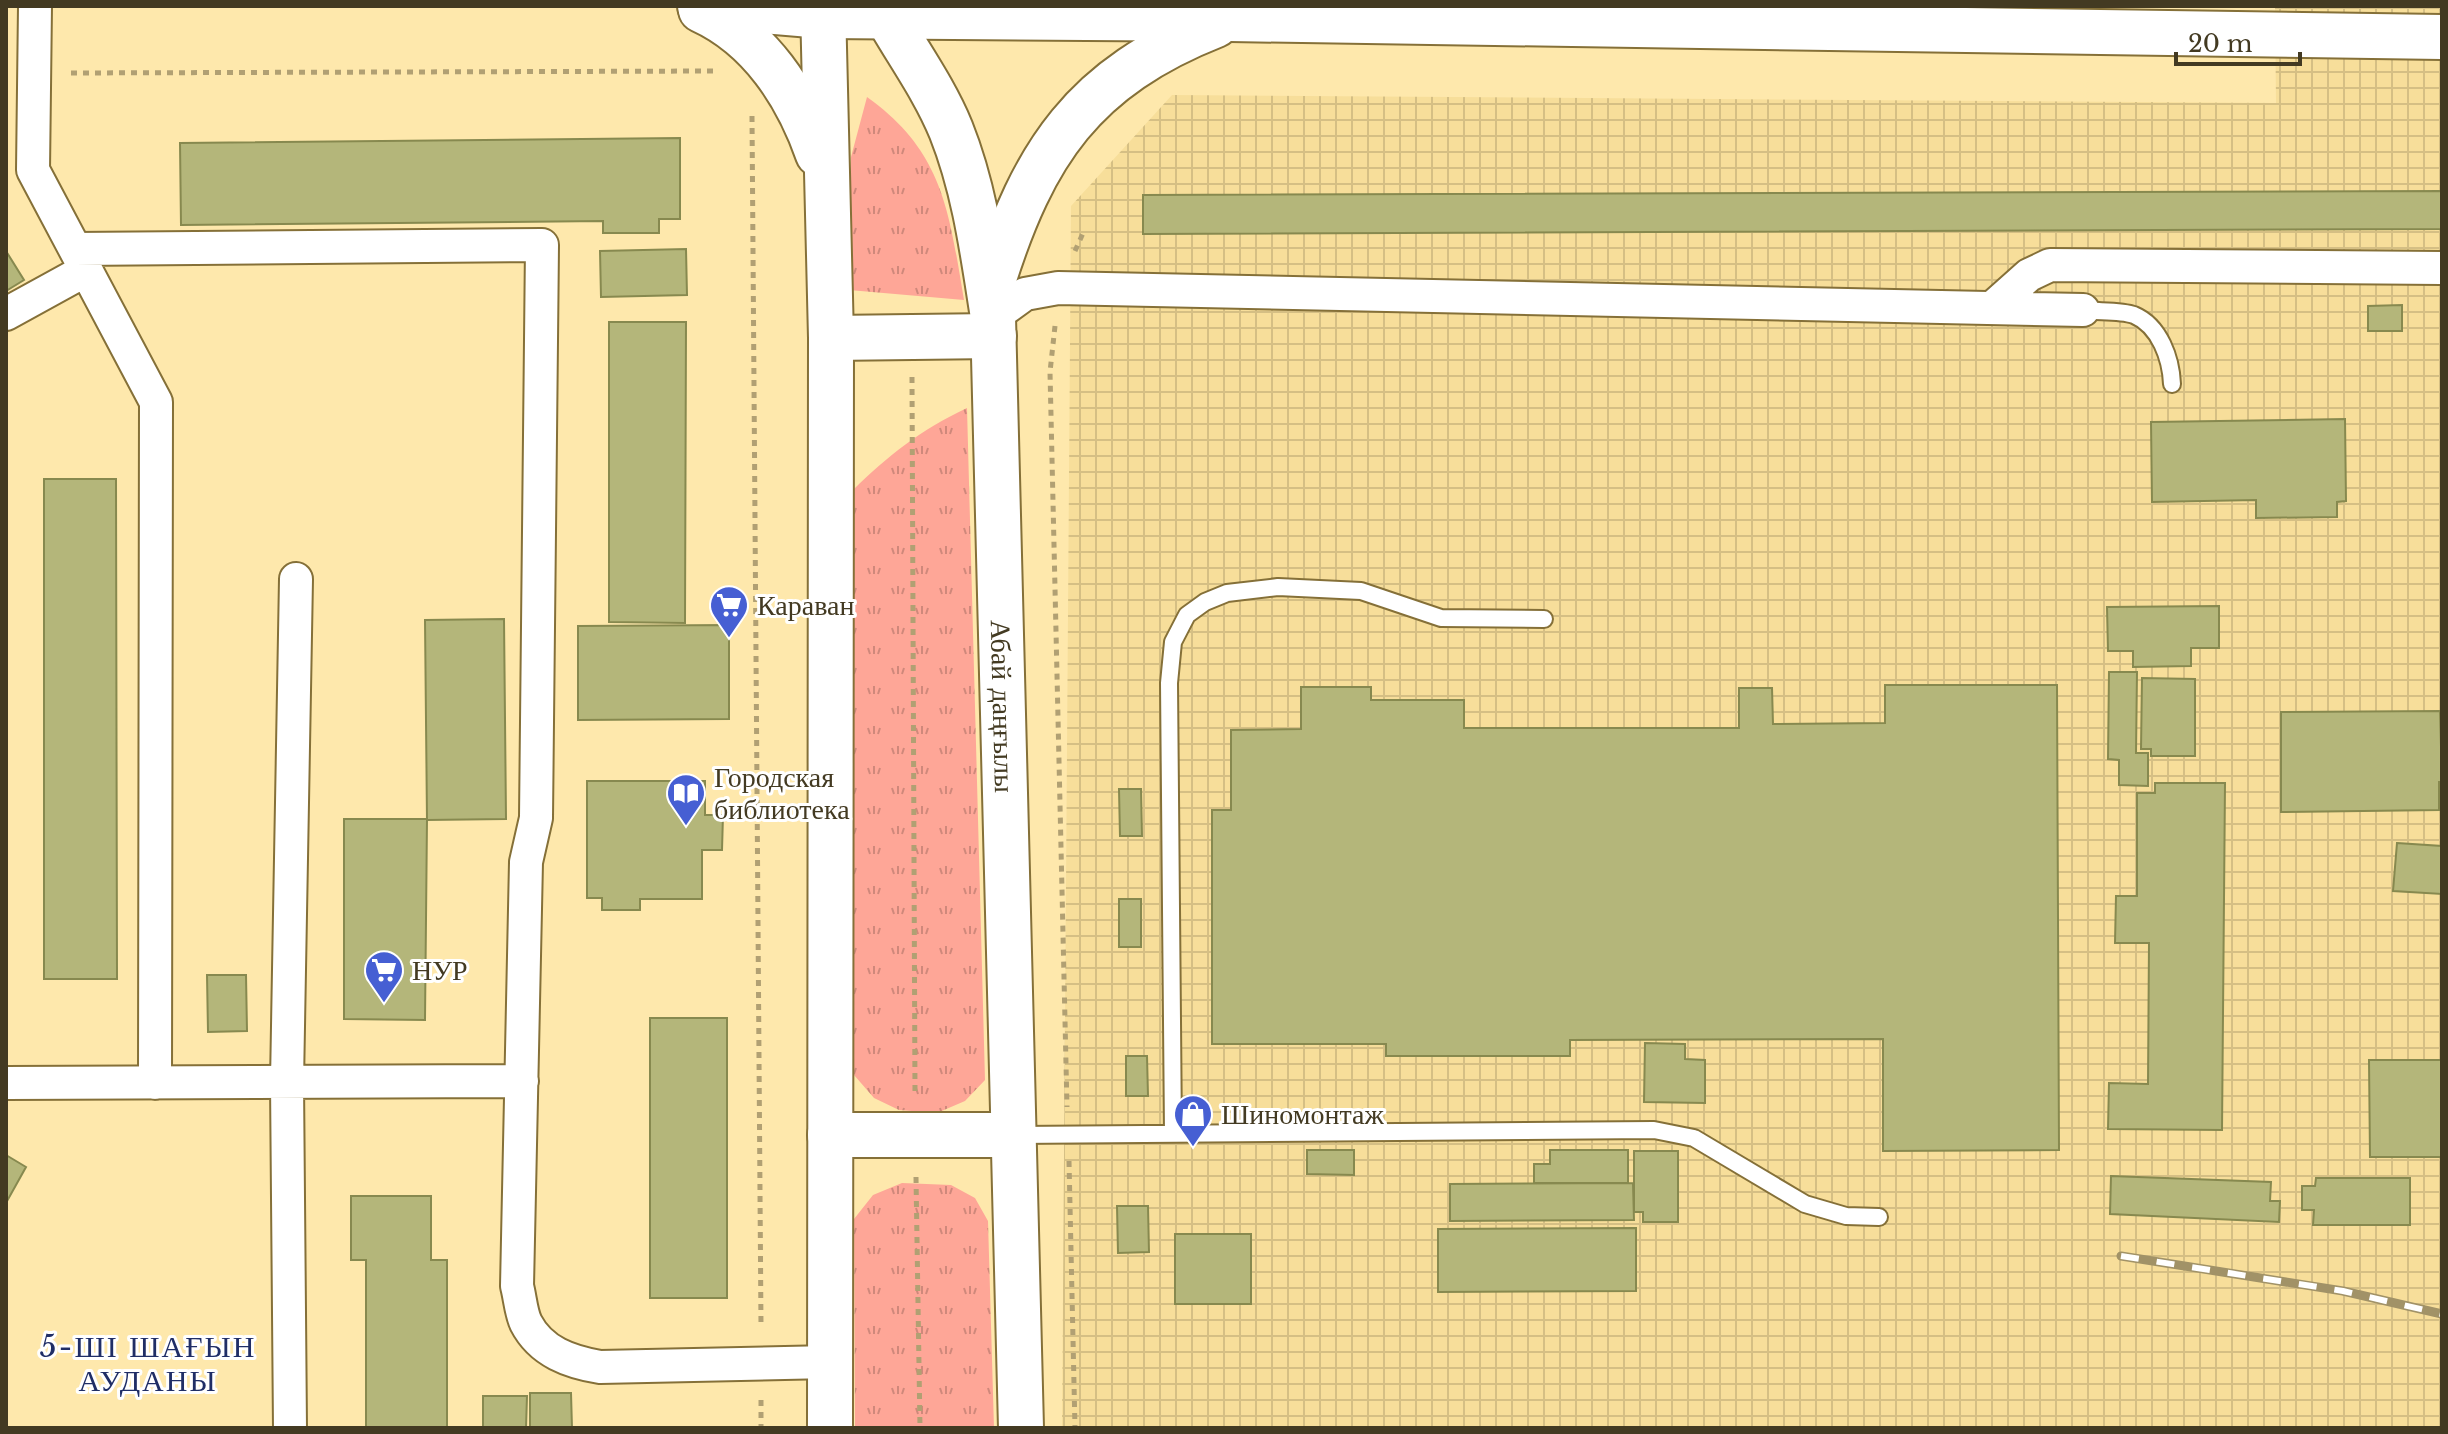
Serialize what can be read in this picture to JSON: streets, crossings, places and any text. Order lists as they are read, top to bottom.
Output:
{
  "streets": {
    "main road": ["Абай даңғылы"]
  },
  "districts": ["5-ШІ ШАҒЫН АУДАНЫ"],
  "places": {
    "supermarket": ["Караван", "НУР"],
    "library": ["Городская библиотека"],
    "shop": ["Шиномонтаж"]
  },
  "scale_bar": "20 m"
}
